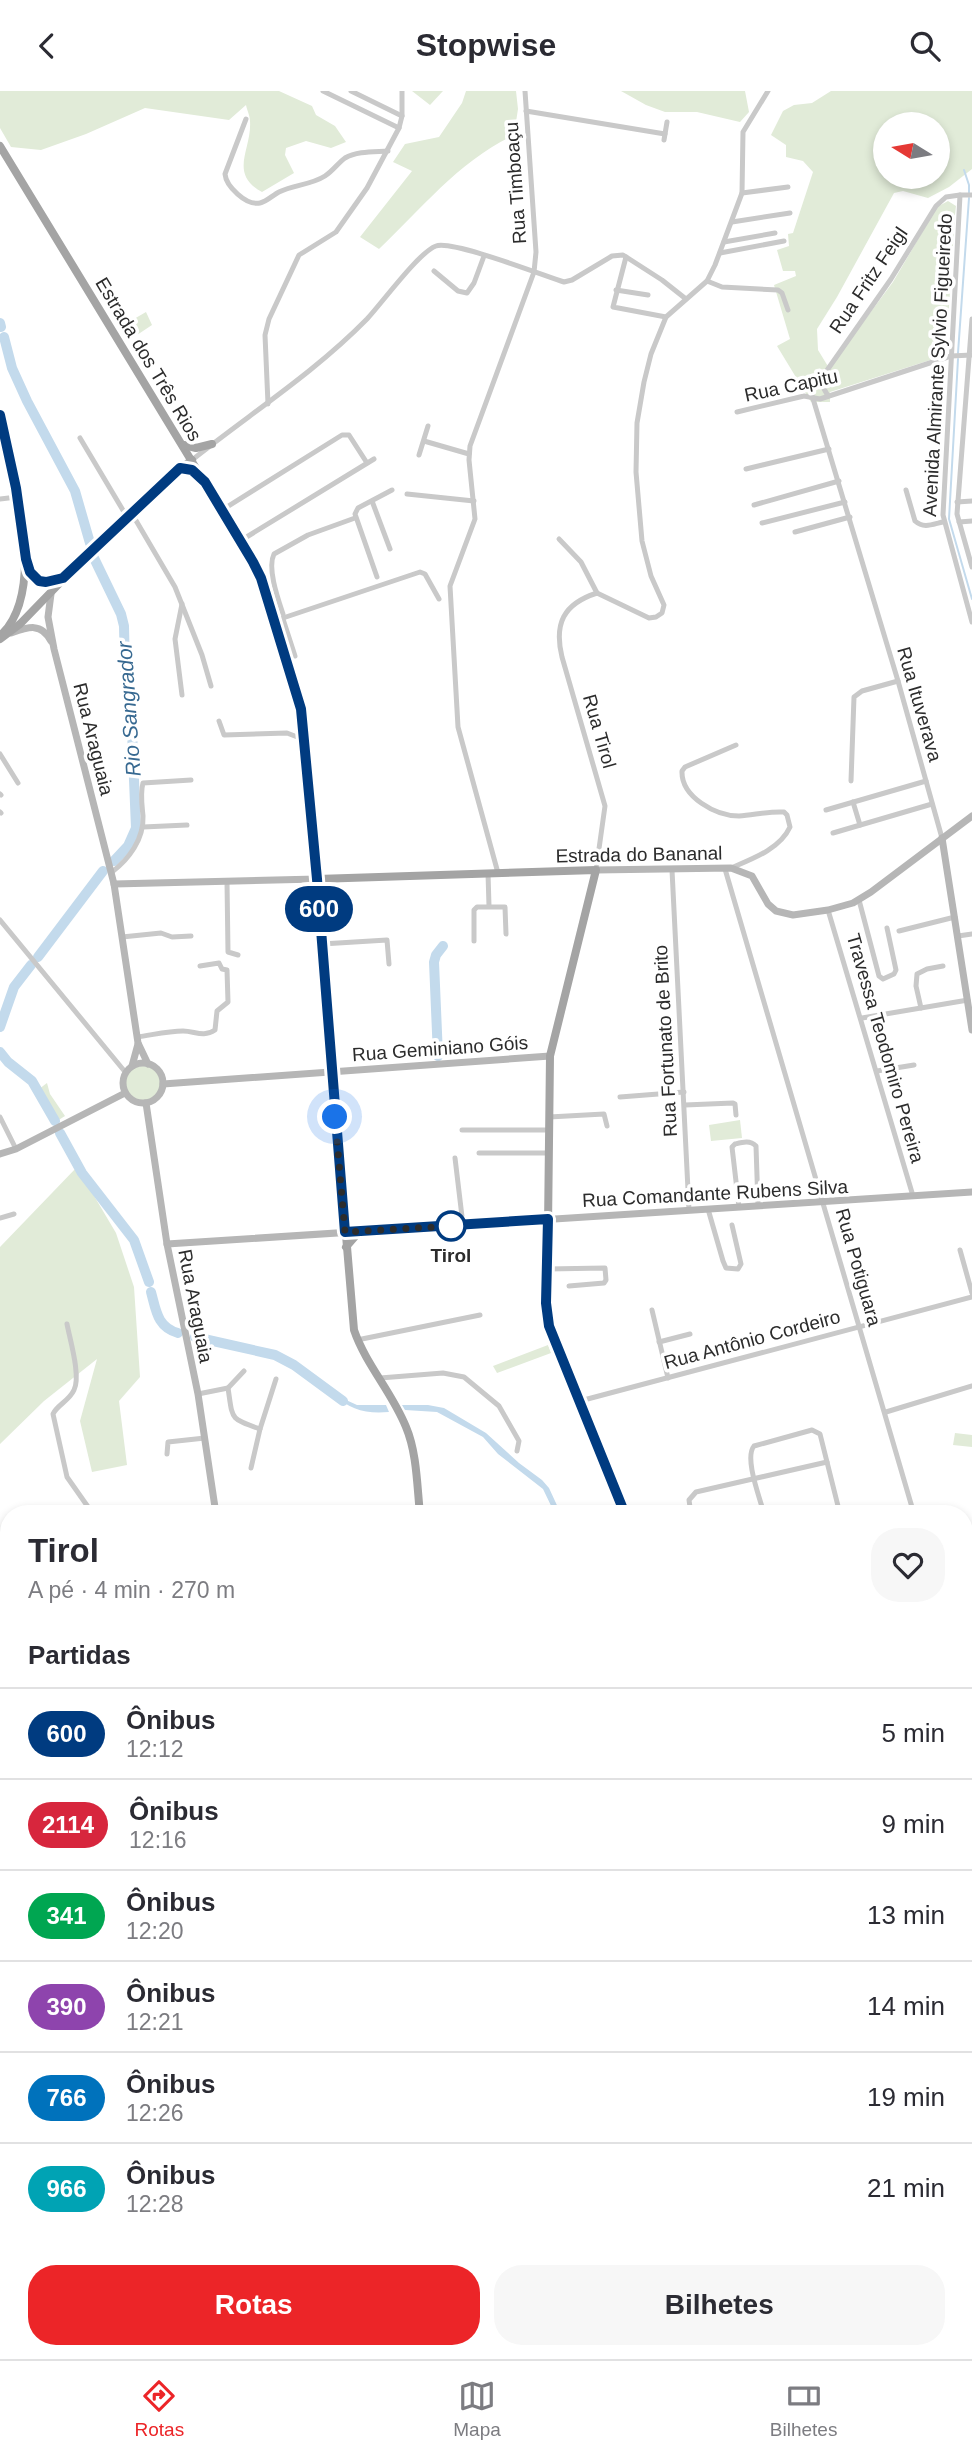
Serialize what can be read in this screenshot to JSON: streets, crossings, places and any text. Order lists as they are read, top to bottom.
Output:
{
  "streets": {
    "main road": ["Estrada dos Três Rios", "Estrada do Bananal"],
    "street": [
      "Rua Timboaçu",
      "Rua Fritz Feigl",
      "Avenida Almirante Sylvio Figueiredo",
      "Rua Capitu",
      "Rua Ituverava",
      "Rua Tirol",
      "Rua Araguaia",
      "Rua Fortunato de Brito",
      "Rua Geminiano Góis",
      "Travessa Teodomiro Pereira",
      "Rua Comandante Rubens Silva",
      "Rua Potiguara",
      "Rua Antônio Cordeiro"
    ]
  },
  "crossings": [
    ["Rua Fritz Feigl", "Avenida Almirante Sylvio Figueiredo"],
    ["Rua Fritz Feigl", "Rua Capitu"],
    ["Estrada dos Três Rios", "Estrada do Bananal"],
    ["Estrada dos Três Rios", "Rua Geminiano Góis"],
    ["Estrada dos Três Rios", "Rua Comandante Rubens Silva"],
    ["Avenida Almirante Sylvio Figueiredo", "Rua Capitu"],
    ["Rua Capitu", "Rua Ituverava"],
    ["Rua Ituverava", "Estrada do Bananal"],
    ["Rua Tirol", "Estrada do Bananal"],
    ["Rua Araguaia", "Estrada do Bananal"],
    ["Rua Araguaia", "Rua Geminiano Góis"],
    ["Rua Araguaia", "Rua Comandante Rubens Silva"],
    ["Estrada do Bananal", "Rua Fortunato de Brito"],
    ["Estrada do Bananal", "Travessa Teodomiro Pereira"],
    ["Estrada do Bananal", "Rua Potiguara"],
    ["Rua Fortunato de Brito", "Rua Comandante Rubens Silva"],
    ["Travessa Teodomiro Pereira", "Rua Comandante Rubens Silva"],
    ["Rua Comandante Rubens Silva", "Rua Potiguara"],
    ["Rua Potiguara", "Rua Antônio Cordeiro"]
  ],
  "water": ["Rio Sangrador"],
  "places": ["Tirol"],
  "lines": ["bus line 600"],
  "north": "left",
  "page": {
    "header": "Stopwise",
    "on_map": "600",
    "heading": [
      ["Tirol", "A pé · 4 min · 270 m"],
      "Partidas"
    ],
    "list": [
      {
        "mark": "600",
        "name": "Ônibus",
        "note": "12:12",
        "value": "5 min"
      },
      {
        "mark": "2114",
        "name": "Ônibus",
        "note": "12:16",
        "value": "9 min"
      },
      {
        "mark": "341",
        "name": "Ônibus",
        "note": "12:20",
        "value": "13 min"
      },
      {
        "mark": "390",
        "name": "Ônibus",
        "note": "12:21",
        "value": "14 min"
      },
      {
        "mark": "766",
        "name": "Ônibus",
        "note": "12:26",
        "value": "19 min"
      },
      {
        "mark": "966",
        "name": "Ônibus",
        "note": "12:28",
        "value": "21 min"
      }
    ],
    "buttons": ["Rotas", "Bilhetes"],
    "tabs": ["Rotas", "Mapa", "Bilhetes"]
  }
}
